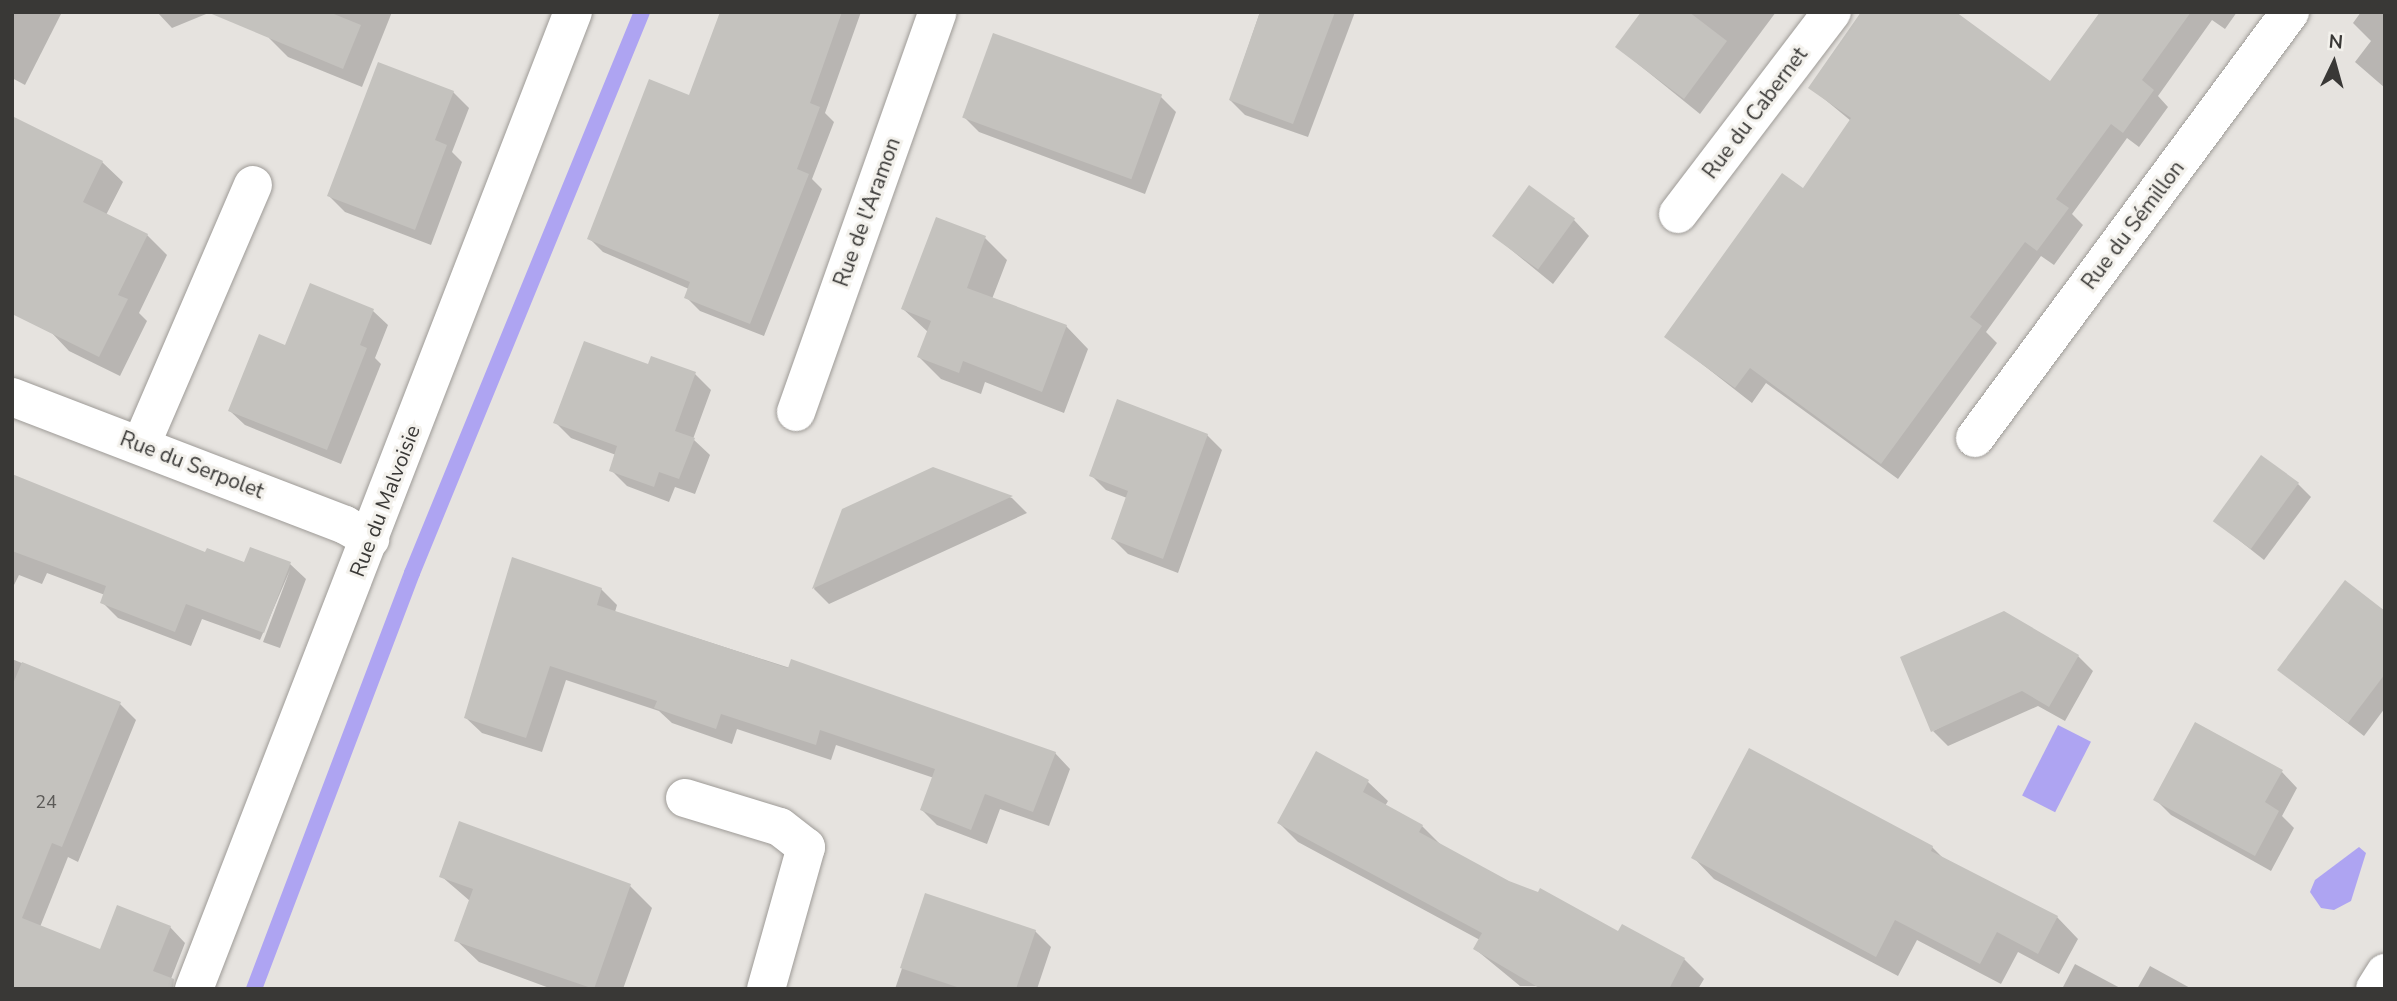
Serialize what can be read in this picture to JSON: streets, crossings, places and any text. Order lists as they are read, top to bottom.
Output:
{
  "streets": {
    "street": [
      "Rue du Cabernet",
      "Rue de l'Aramon",
      "Rue du Sémillon",
      "Rue du Serpolet",
      "Rue du Malvoisie"
    ]
  },
  "crossings": [
    ["Rue du Serpolet", "Rue du Malvoisie"]
  ],
  "house_numbers": ["24"],
  "north": "top"
}
